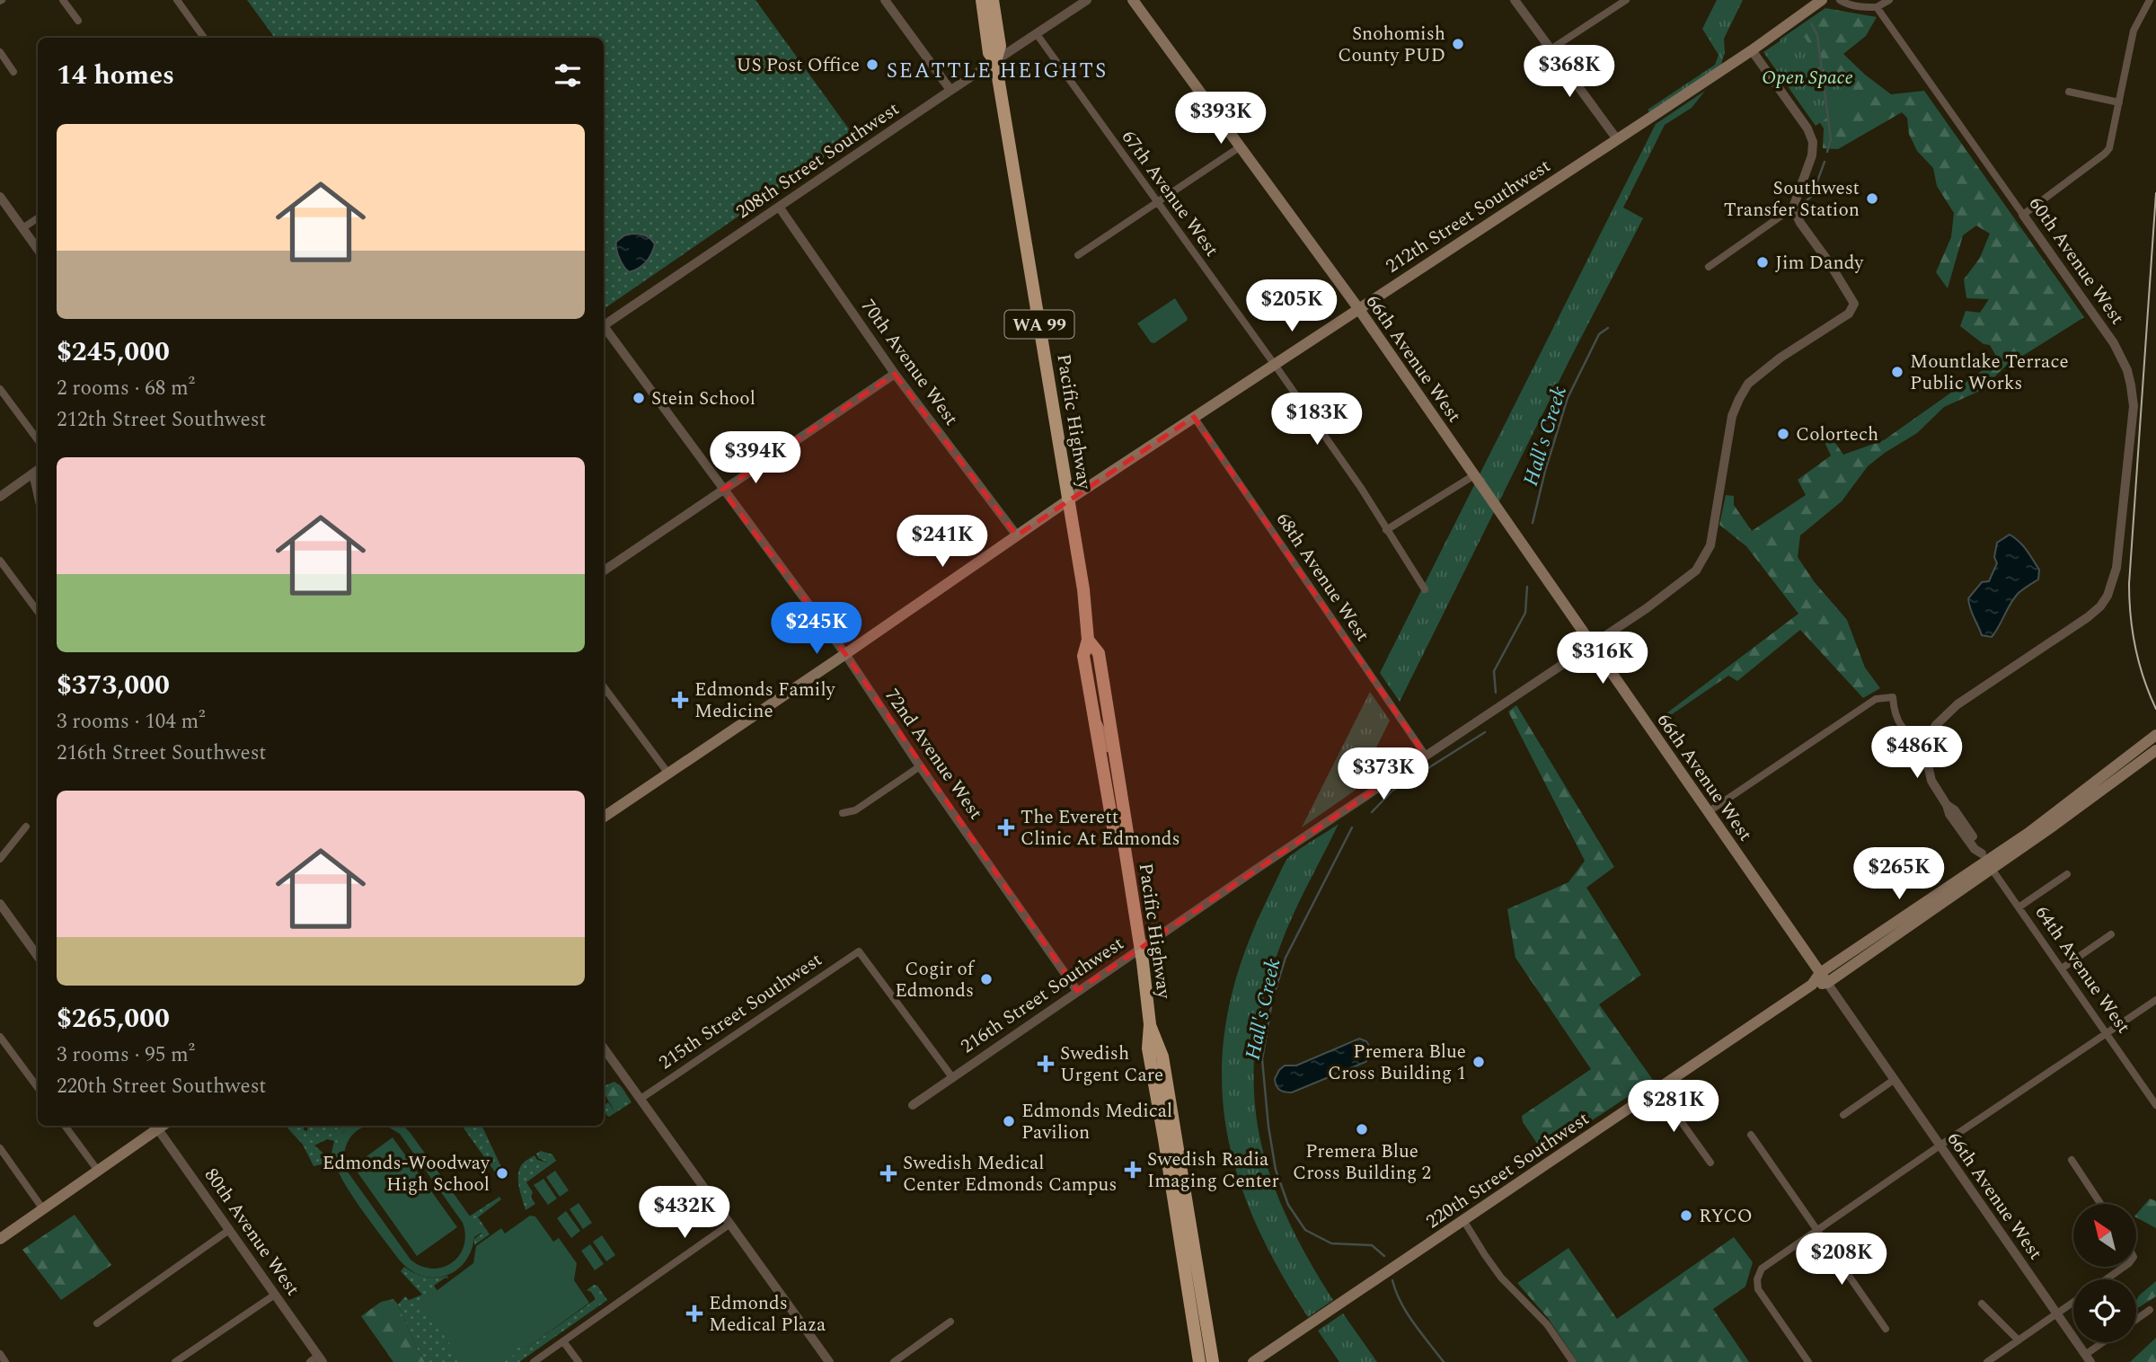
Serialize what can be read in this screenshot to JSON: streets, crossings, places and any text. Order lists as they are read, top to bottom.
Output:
{
  "streets": {
    "highway": ["WA 99", "Pacific Highway"],
    "main road": ["212th Street Southwest", "66th Avenue West", "220th Street Southwest"],
    "street": [
      "208th Street Southwest",
      "67th Avenue West",
      "60th Avenue West",
      "70th Avenue West",
      "68th Avenue West",
      "72nd Avenue West",
      "64th Avenue West",
      "216th Street Southwest",
      "215th Street Southwest",
      "80th Avenue West"
    ]
  },
  "crossings": [
    ["208th Street Southwest", "67th Avenue West"],
    ["208th Street Southwest", "70th Avenue West"],
    ["208th Street Southwest", "Pacific Highway"],
    ["67th Avenue West", "212th Street Southwest"],
    ["212th Street Southwest", "66th Avenue West"],
    ["212th Street Southwest", "70th Avenue West"],
    ["212th Street Southwest", "Pacific Highway"],
    ["212th Street Southwest", "68th Avenue West"],
    ["212th Street Southwest", "72nd Avenue West"],
    ["60th Avenue West", "64th Avenue West"],
    ["66th Avenue West", "216th Street Southwest"],
    ["66th Avenue West", "220th Street Southwest"],
    ["Pacific Highway", "216th Street Southwest"],
    ["68th Avenue West", "216th Street Southwest"],
    ["72nd Avenue West", "216th Street Southwest"],
    ["64th Avenue West", "220th Street Southwest"],
    ["216th Street Southwest", "215th Street Southwest"]
  ],
  "districts": ["SEATTLE HEIGHTS"],
  "water": ["Hall's Creek"],
  "parks": ["Open Space"],
  "places": {
    "other": [
      "Snohomish County PUD",
      "US Post Office",
      "Southwest Transfer Station",
      "Jim Dandy",
      "Mountlake Terrace Public Works",
      "Stein School",
      "Colortech",
      "Cogir of Edmonds",
      "Premera Blue Cross Building 1",
      "Edmonds Medical Pavilion",
      "Premera Blue Cross Building 2",
      "Edmonds-Woodway High School",
      "RYCO"
    ],
    "health": [
      "Edmonds Family Medicine",
      "The Everett Clinic At Edmonds",
      "Swedish Urgent Care",
      "Swedish Radia Imaging Center",
      "Swedish Medical Center Edmonds Campus",
      "Edmonds Medical Plaza"
    ]
  },
  "north": "top left",
  "page": {
    "heading": "14 homes",
    "price": [
      "$368K",
      "$393K",
      "$205K",
      "$183K",
      "$394K",
      "$241K",
      "$245K",
      "$316K",
      "$486K",
      "$373K",
      "$265K",
      "$281K",
      "$432K",
      "$208K"
    ],
    "list": [
      {
        "name": "$245,000",
        "note": "2 rooms · 68 m² · 212th Street Southwest"
      },
      {
        "name": "$373,000",
        "note": "3 rooms · 104 m² · 216th Street Southwest"
      },
      {
        "name": "$265,000",
        "note": "3 rooms · 95 m² · 220th Street Southwest"
      }
    ]
  }
}
